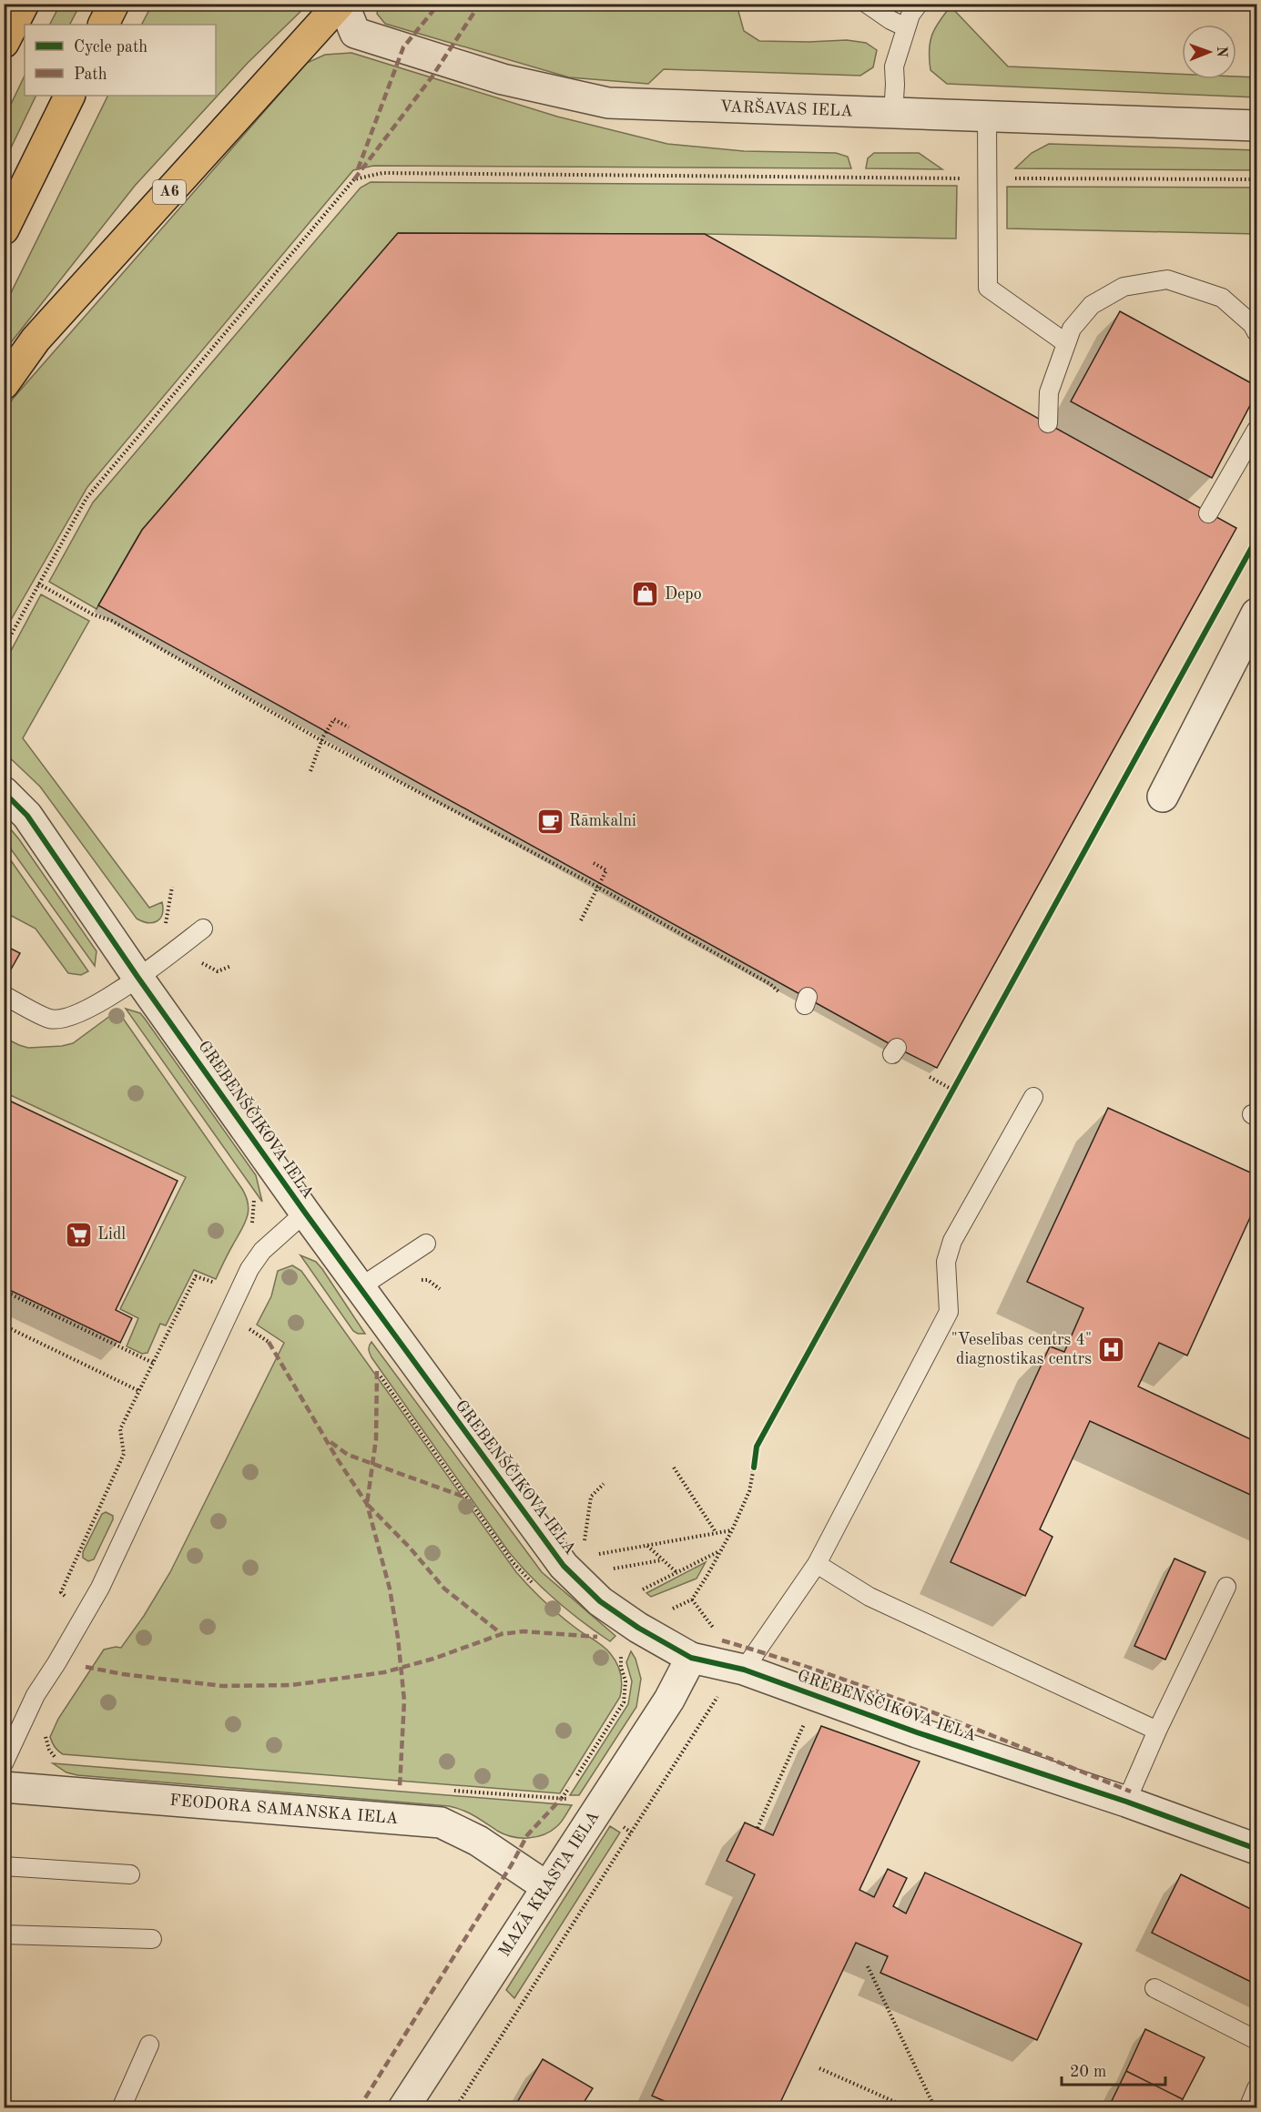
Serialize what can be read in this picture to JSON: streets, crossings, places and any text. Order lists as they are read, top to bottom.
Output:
{
  "streets": {
    "highway": ["A6"],
    "street": [
      "VARŠAVAS IELA",
      "GREBENŠČIKOVA IELA",
      "FEODORA SAMANSKA IELA",
      "MAZĀ KRASTA IELA"
    ]
  },
  "crossings": [
    ["VARŠAVAS IELA", "A6"],
    ["GREBENŠČIKOVA IELA", "MAZĀ KRASTA IELA"],
    ["FEODORA SAMANSKA IELA", "MAZĀ KRASTA IELA"]
  ],
  "places": {
    "shop": ["Depo"],
    "cafe": ["Rāmkalni"],
    "supermarket": ["Lidl"],
    "hospital": ["\"Veselības centrs 4\" diagnostikas centrs"]
  },
  "legend": ["Cycle path", "Path"],
  "scale_bar": "20 m",
  "north": "right"
}
